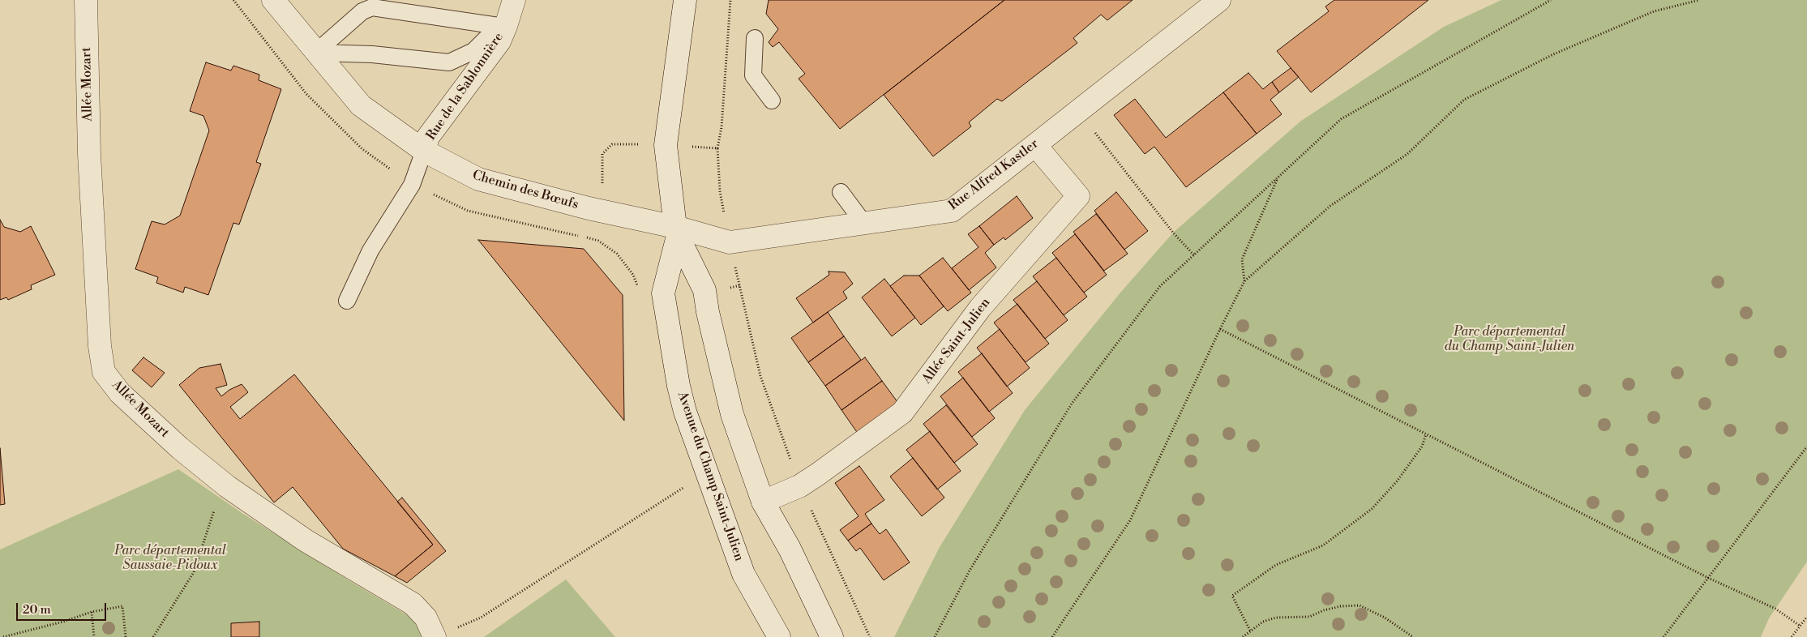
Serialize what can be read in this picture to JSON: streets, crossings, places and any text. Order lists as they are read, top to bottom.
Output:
{
  "streets": {
    "street": [
      "Allée Mozart",
      "Rue de la Sablonnière",
      "Rue Alfred Kastler",
      "Chemin des Bœufs",
      "Allée Saint-Julien",
      "Avenue du Champ Saint-Julien"
    ]
  },
  "crossings": [
    ["Rue de la Sablonnière", "Chemin des Bœufs"],
    ["Rue Alfred Kastler", "Chemin des Bœufs"],
    ["Rue Alfred Kastler", "Allée Saint-Julien"],
    ["Rue Alfred Kastler", "Avenue du Champ Saint-Julien"],
    ["Chemin des Bœufs", "Avenue du Champ Saint-Julien"],
    ["Allée Saint-Julien", "Avenue du Champ Saint-Julien"]
  ],
  "parks": ["Parc départemental du Champ Saint-Julien", "Parc départemental Saussaie-Pidoux"],
  "scale_bar": "20 m"
}
